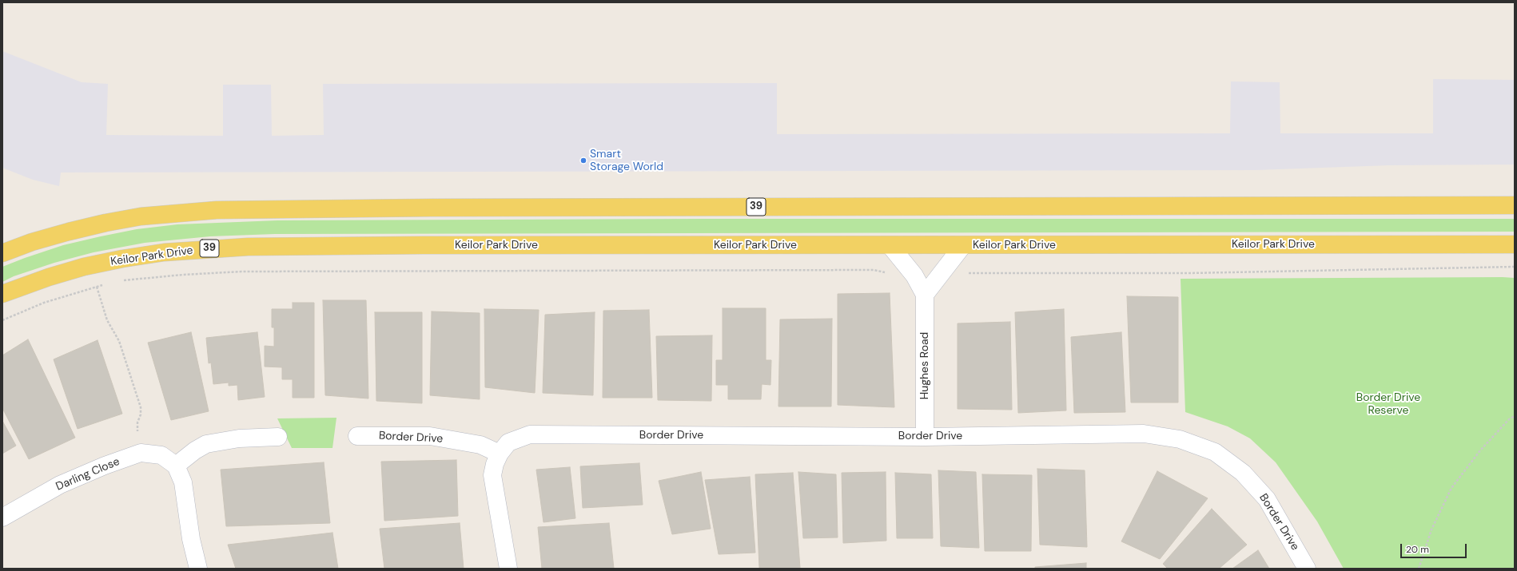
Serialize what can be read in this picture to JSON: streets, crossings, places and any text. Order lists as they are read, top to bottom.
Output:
{
  "streets": {
    "main road": ["39", "Keilor Park Drive"],
    "street": ["Hughes Road", "Border Drive", "Darling Close"]
  },
  "crossings": [
    ["Hughes Road", "Border Drive"]
  ],
  "parks": ["Border Drive Reserve"],
  "places": ["Smart Storage World"],
  "scale_bar": "20 m"
}
